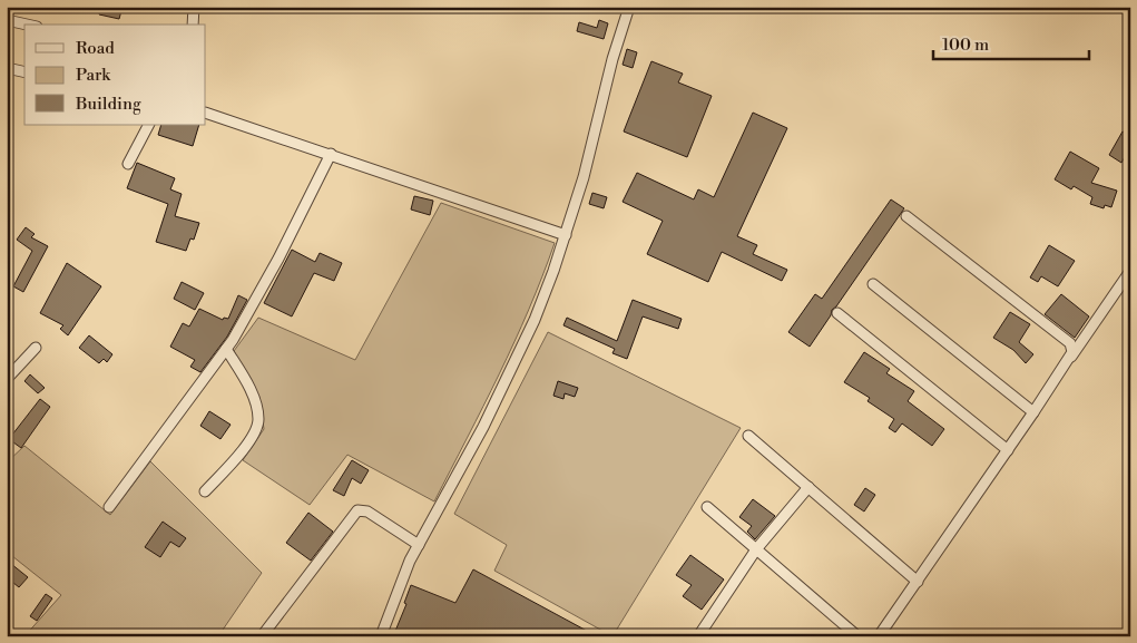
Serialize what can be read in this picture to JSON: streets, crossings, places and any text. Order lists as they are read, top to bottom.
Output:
{
  "legend": ["Road", "Park", "Building"],
  "scale_bar": "100 m"
}
